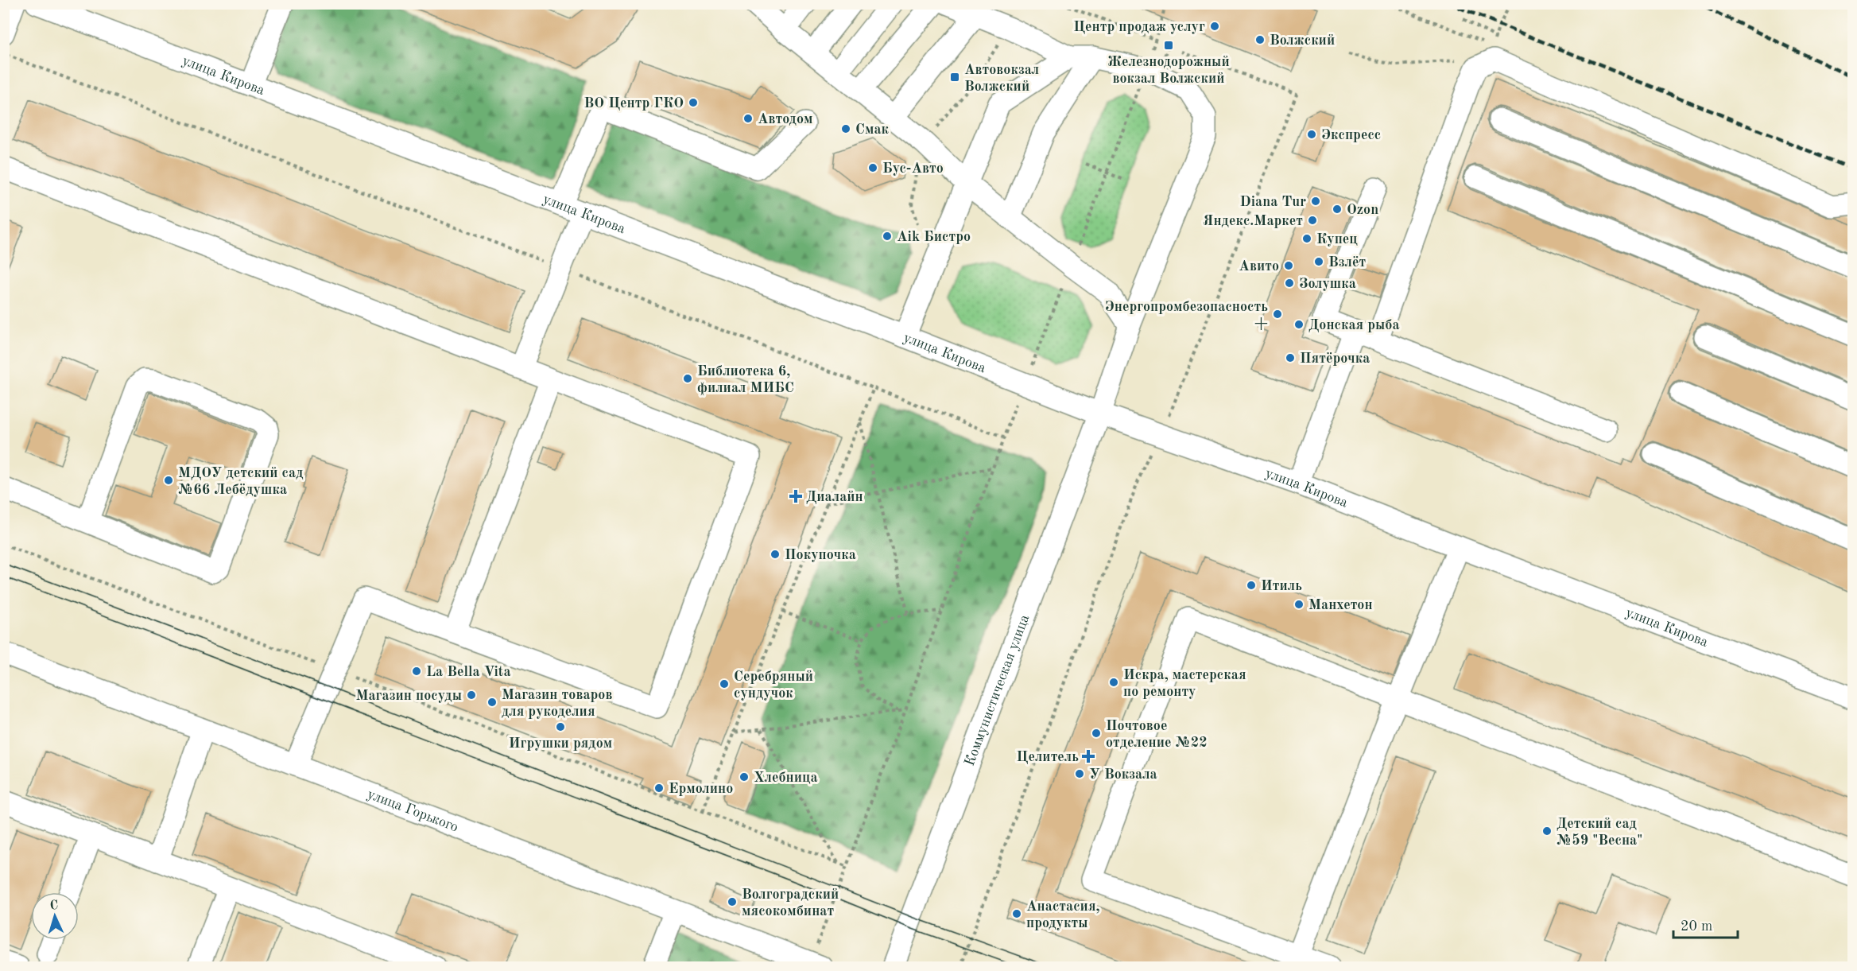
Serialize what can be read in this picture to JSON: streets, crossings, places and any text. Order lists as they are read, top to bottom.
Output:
{
  "streets": {
    "street": ["улица Кирова", "Коммунистическая улица", "улица Горького"]
  },
  "crossings": [
    ["улица Кирова", "Коммунистическая улица"]
  ],
  "places": {
    "other": [
      "Центр продаж услуг",
      "Волжский",
      "ВО Центр ГКО",
      "Автодом",
      "Смак",
      "Экспресс",
      "Бус-Авто",
      "Diana Tur",
      "Ozon",
      "Яндекс.Маркет",
      "Aik Бистро",
      "Купец",
      "Взлёт",
      "Авито",
      "Золушка",
      "Энергопромбезопасность +",
      "Донская рыба",
      "Пятёрочка",
      "Библиотека 6, филиал МИБС",
      "МДОУ детский сад №66 Лебёдушка",
      "Покупочка",
      "Итиль",
      "Манхетон",
      "La Bella Vita",
      "Искра, мастерская по ремонту",
      "Серебряный сундучок",
      "Магазин посуды",
      "Магазин товаров для рукоделия",
      "Игрушки рядом",
      "Почтовое отделение №22",
      "У Вокзала",
      "Хлебница",
      "Ермолино",
      "Детский сад №59 \"Весна\"",
      "Волгоградский мясокомбинат",
      "Анастасия, продукты"
    ],
    "transit": ["Железнодорожный вокзал Волжский", "Автовокзал Волжский"],
    "health": ["Диалайн", "Целитель"]
  },
  "scale_bar": "20 m",
  "north": "top"
}
